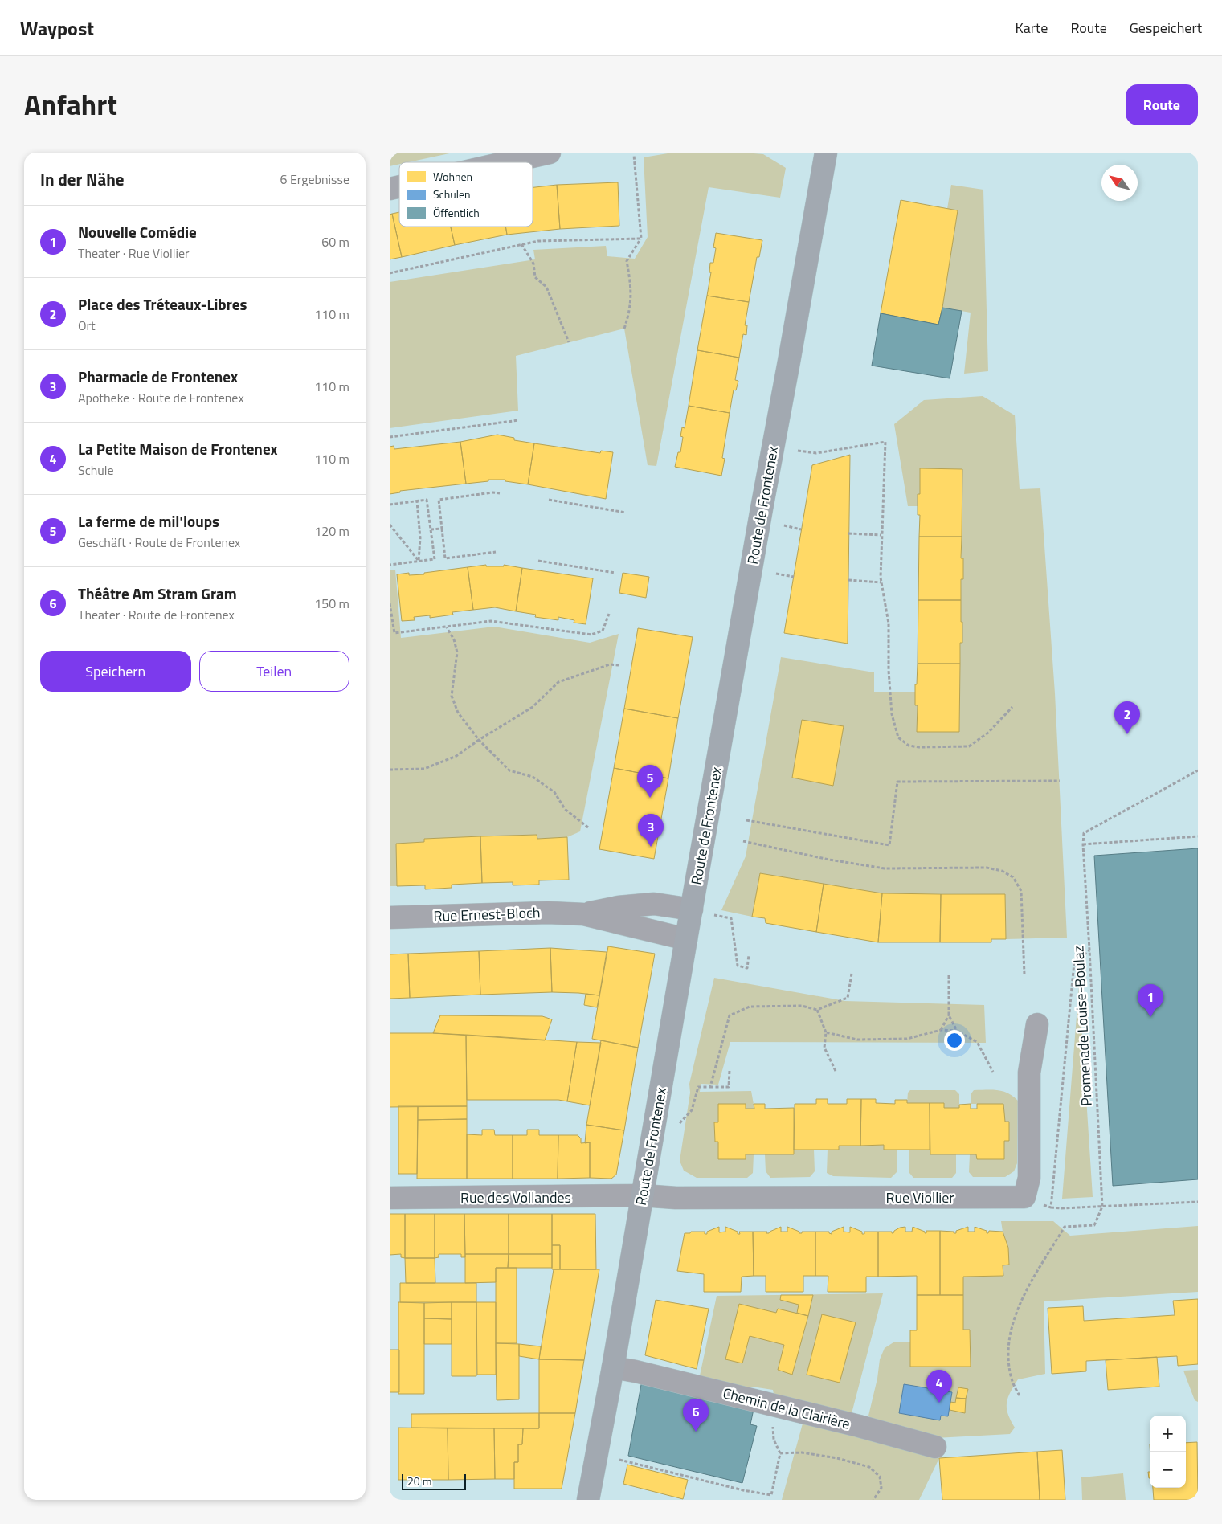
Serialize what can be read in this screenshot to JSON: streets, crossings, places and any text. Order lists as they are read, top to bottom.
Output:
{
  "streets": {
    "main road": ["Route de Frontenex"],
    "street": [
      "Rue Ernest-Bloch",
      "Rue des Vollandes",
      "Rue Viollier",
      "Chemin de la Clairière"
    ],
    "path": ["Promenade Louise-Boulaz"]
  },
  "crossings": [
    ["Route de Frontenex", "Rue Ernest-Bloch"],
    ["Route de Frontenex", "Rue des Vollandes"],
    ["Route de Frontenex", "Rue Viollier"],
    ["Route de Frontenex", "Chemin de la Clairière"],
    ["Rue des Vollandes", "Rue Viollier"]
  ],
  "legend": ["Wohnen", "Schulen", "Öffentlich"],
  "scale_bar": "20 m",
  "north": "top left",
  "page": {
    "header": "Waypost",
    "nav": ["Karte", "Route", "Gespeichert"],
    "title": "Anfahrt",
    "buttons": [
      "Route",
      ["Speichern", "Teilen"]
    ],
    "heading": ["In der Nähe", "6 Ergebnisse"],
    "list": [
      {
        "mark": "1",
        "name": "Nouvelle Comédie",
        "note": "Theater · Rue Viollier",
        "value": "60 m"
      },
      {
        "mark": "2",
        "name": "Place des Tréteaux-Libres",
        "note": "Ort",
        "value": "110 m"
      },
      {
        "mark": "3",
        "name": "Pharmacie de Frontenex",
        "note": "Apotheke · Route de Frontenex",
        "value": "110 m"
      },
      {
        "mark": "4",
        "name": "La Petite Maison de Frontenex",
        "note": "Schule",
        "value": "110 m"
      },
      {
        "mark": "5",
        "name": "La ferme de mil'loups",
        "note": "Geschäft · Route de Frontenex",
        "value": "120 m"
      },
      {
        "mark": "6",
        "name": "Théâtre Am Stram Gram",
        "note": "Theater · Route de Frontenex",
        "value": "150 m"
      }
    ],
    "pins": [
      "2",
      "5",
      "3",
      "1",
      "4",
      "6"
    ],
    "map_buttons": ["+", "−"],
    "scale": "20 m"
  }
}
